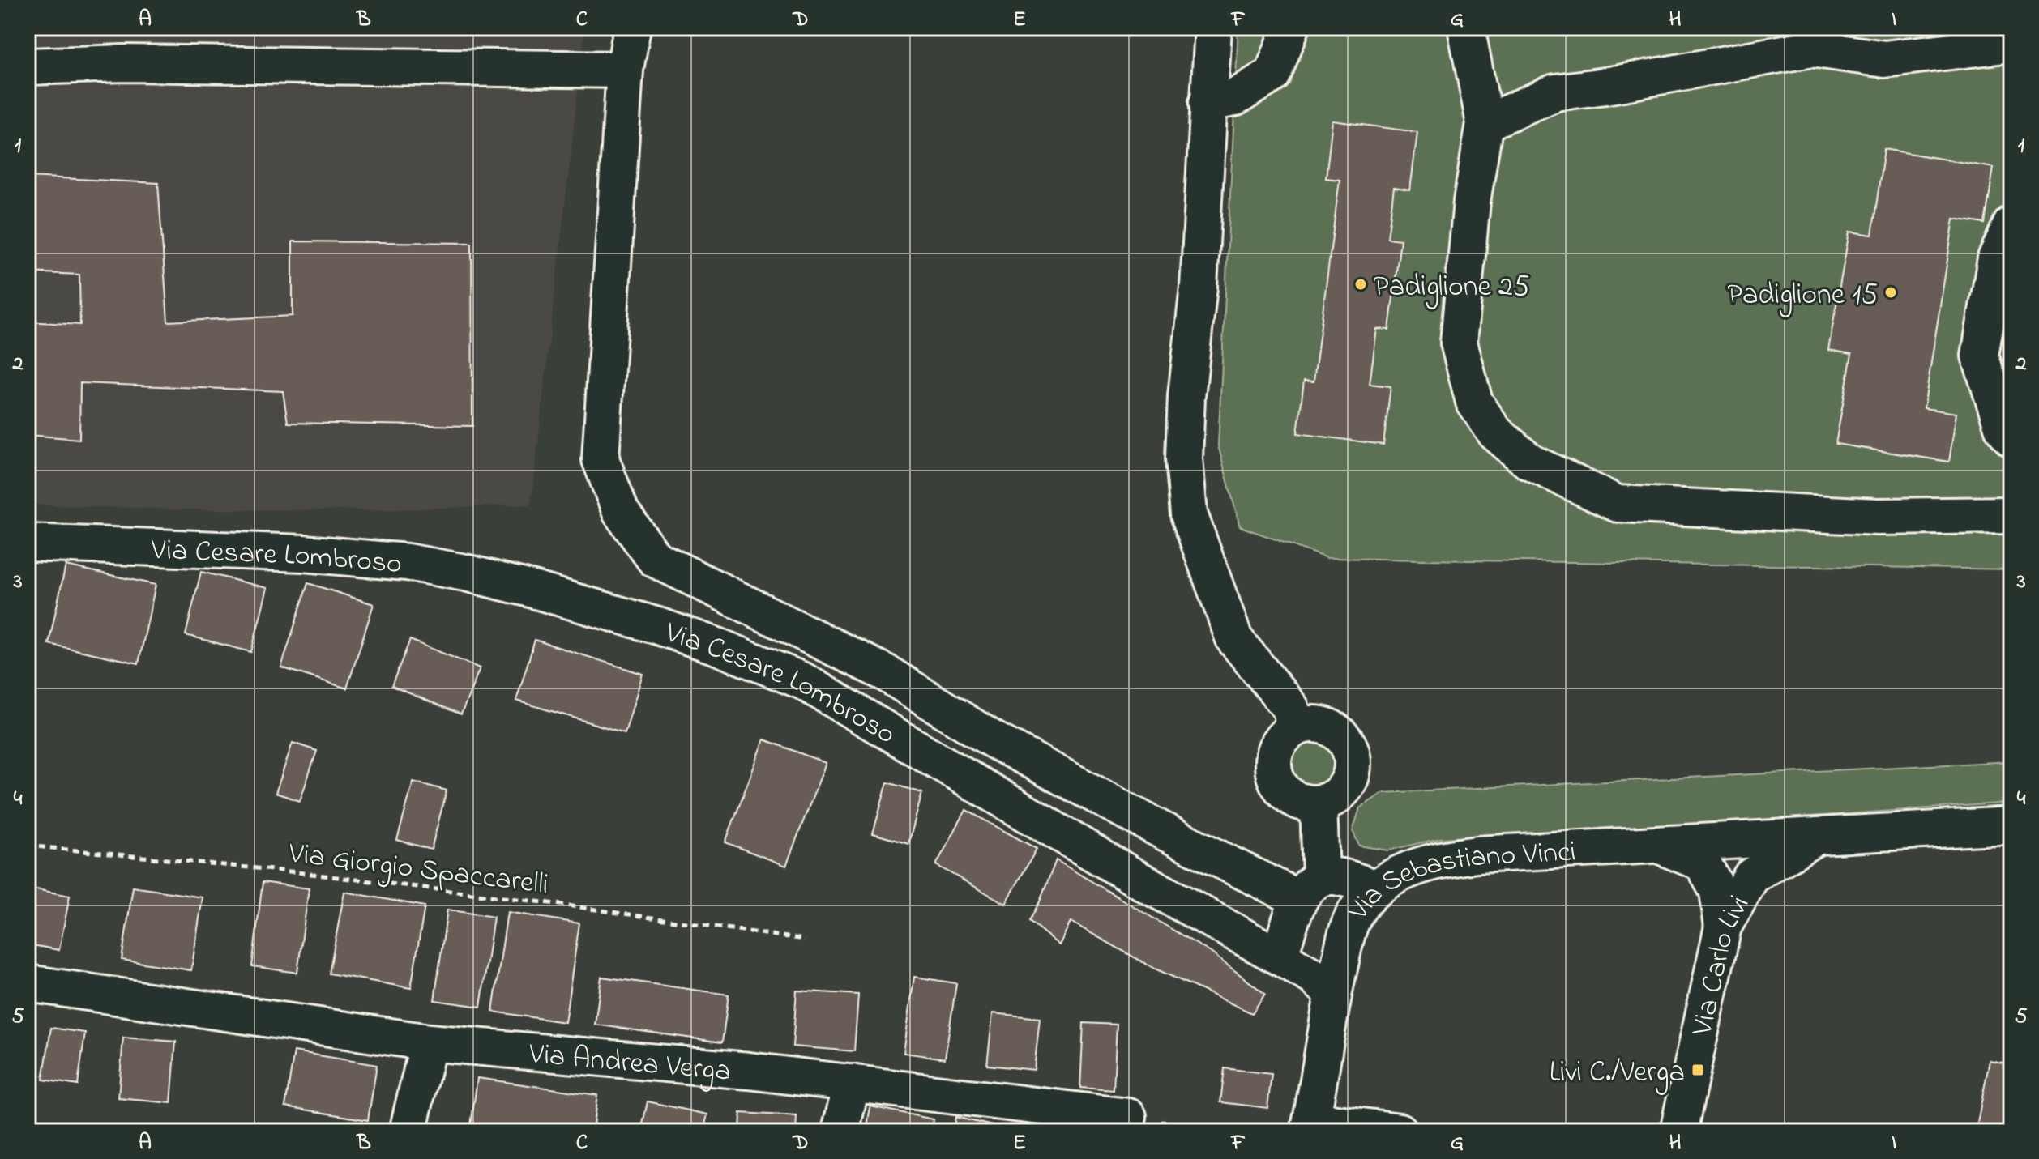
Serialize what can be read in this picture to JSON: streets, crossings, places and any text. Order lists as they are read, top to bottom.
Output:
{
  "streets": {
    "street": [
      "Via Cesare Lombroso",
      "Via Sebastiano Vinci",
      "Via Carlo Livi",
      "Via Andrea Verga"
    ],
    "path": ["Via Giorgio Spaccarelli"]
  },
  "crossings": [
    ["Via Cesare Lombroso", "Via Sebastiano Vinci"],
    ["Via Sebastiano Vinci", "Via Carlo Livi"]
  ],
  "places": {
    "other": ["Padiglione 25", "Padiglione 15"],
    "transit": ["Livi C./Verga"]
  },
  "grid": {
    "columns": [
      "A",
      "B",
      "C",
      "D",
      "E",
      "F",
      "G",
      "H",
      "I"
    ],
    "rows": [
      "1",
      "2",
      "3",
      "4",
      "5"
    ]
  }
}
